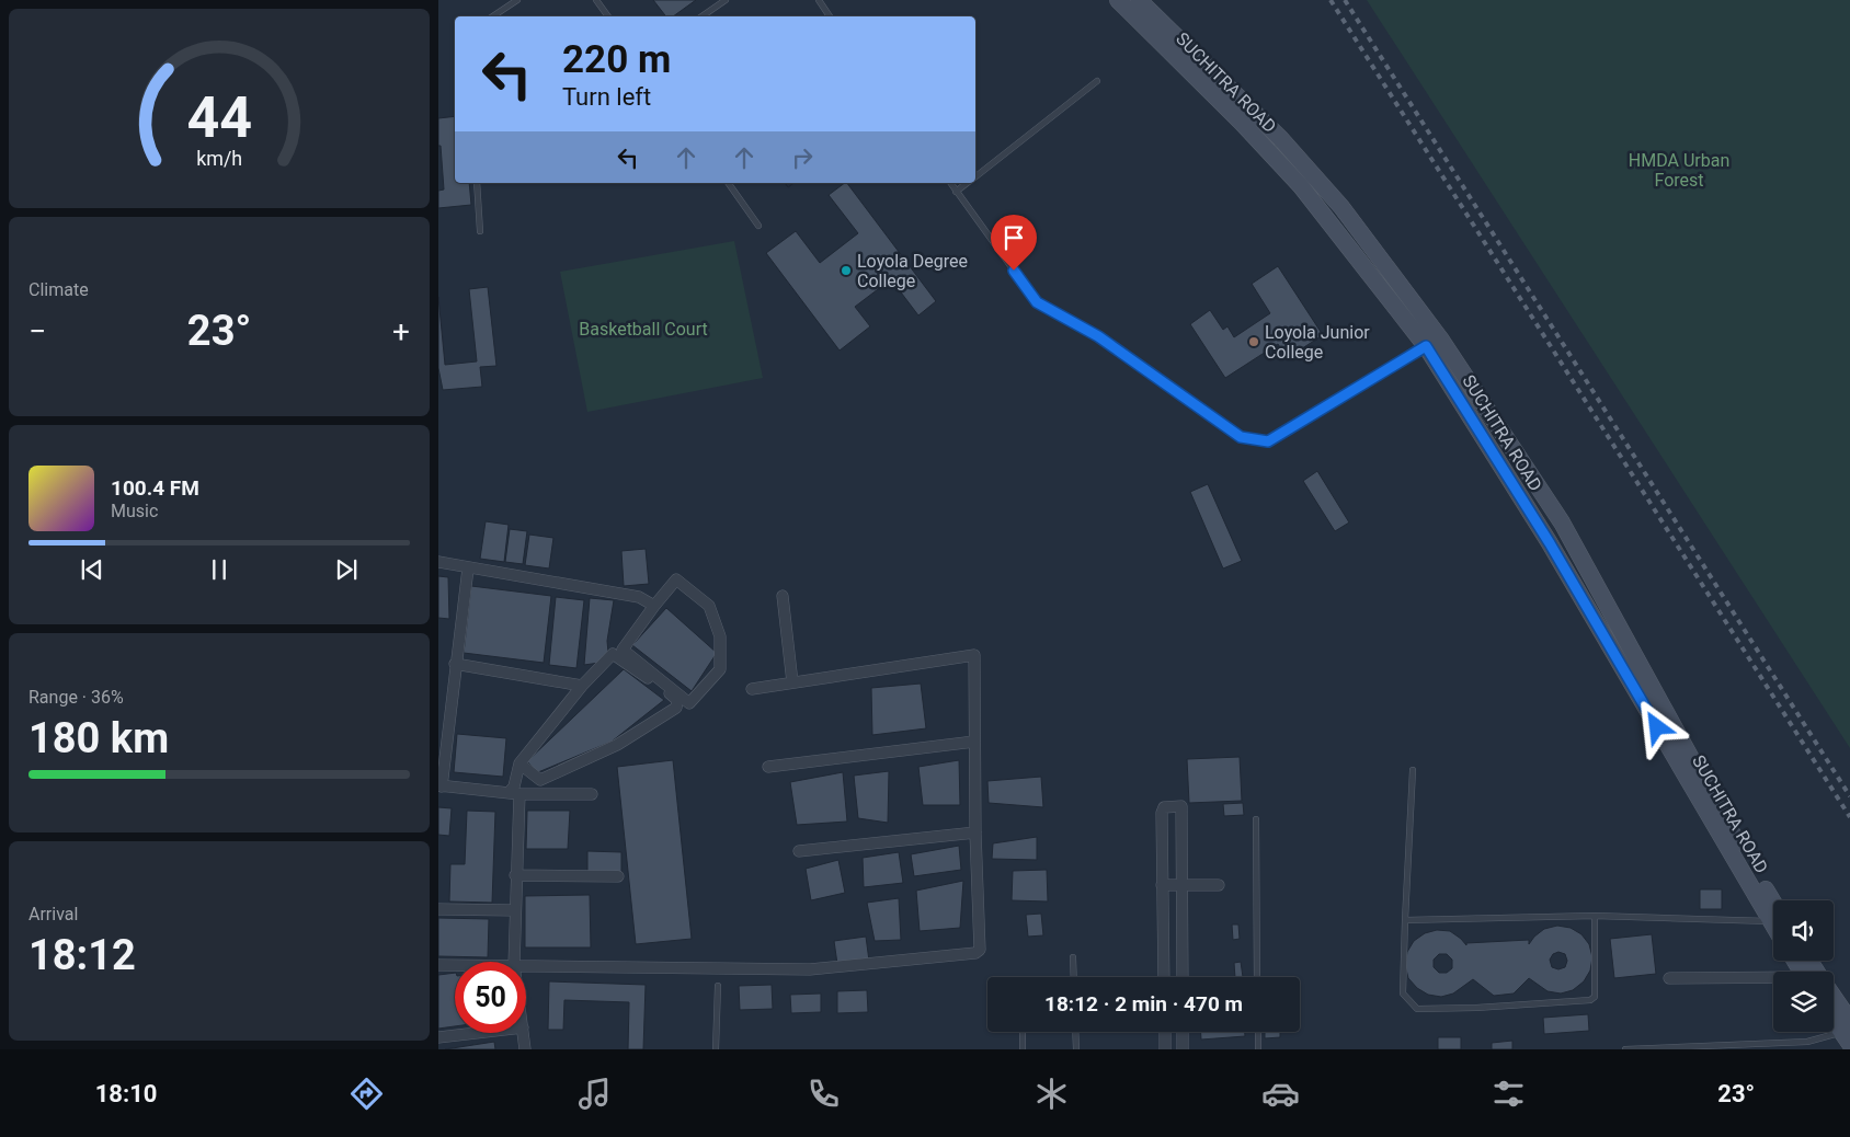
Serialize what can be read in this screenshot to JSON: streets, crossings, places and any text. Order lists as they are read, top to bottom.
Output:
{
  "streets": {
    "main road": ["SUCHITRA ROAD"]
  },
  "parks": ["HMDA Urban Forest", "Basketball Court"],
  "places": ["Loyola Degree College", "Loyola Junior College"],
  "page": {
    "turn": ["220 m", "Turn left"],
    "tile": [
      "Climate",
      ["Range · 36%", "180 km"],
      ["Arrival", "18:12"]
    ],
    "heat": ["−", "23°", "+"],
    "song": ["100.4 FM", "Music"],
    "limit": "50",
    "trip": "18:12 · 2 min · 470 m",
    "tabs": ["18:10", "23°"],
    "gauge": ["44", "km/h"]
  }
}
